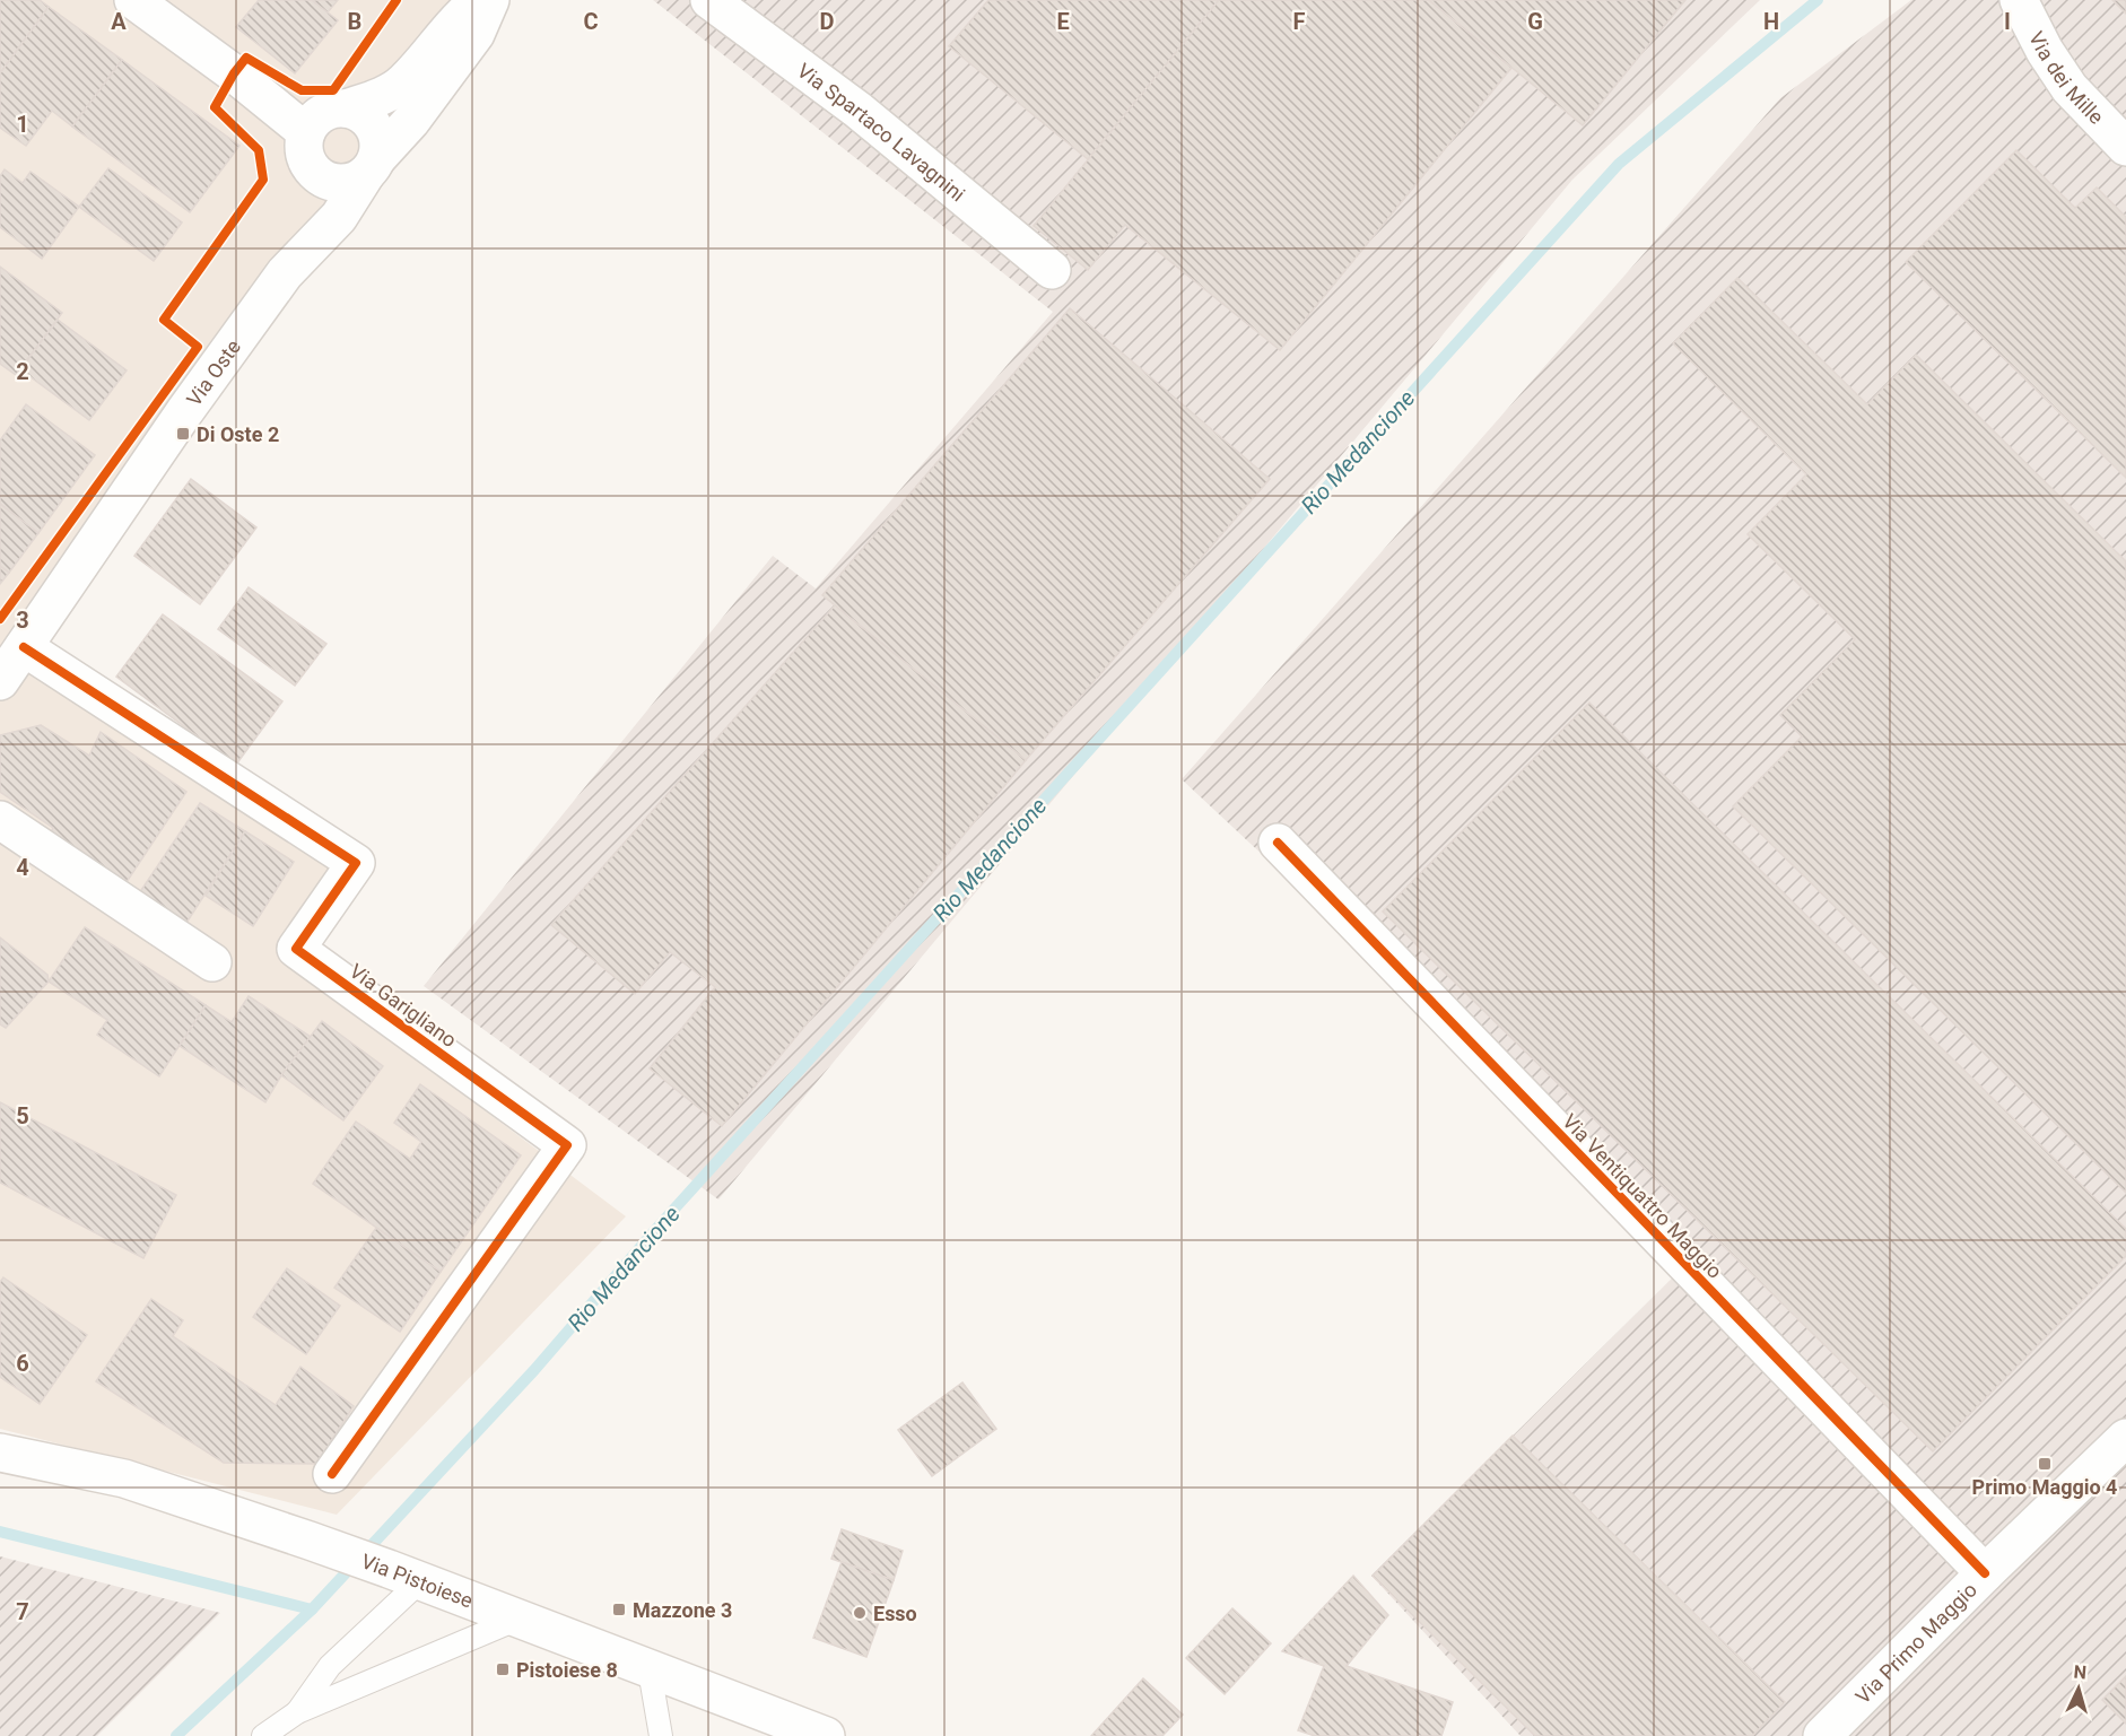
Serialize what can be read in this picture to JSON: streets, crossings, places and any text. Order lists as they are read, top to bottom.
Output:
{
  "streets": {
    "street": [
      "Via dei Mille",
      "Via Spartaco Lavagnini",
      "Via Oste",
      "Via Garigliano",
      "Via Ventiquattro Maggio",
      "Via Pistoiese",
      "Via Primo Maggio"
    ]
  },
  "crossings": [
    ["Via Oste", "Via Garigliano"],
    ["Via Ventiquattro Maggio", "Via Primo Maggio"]
  ],
  "water": ["Rio Medancione"],
  "places": {
    "transit": [
      "Di Oste 2",
      "Primo Maggio 4",
      "Mazzone 3",
      "Pistoiese 8"
    ],
    "other": ["Esso"]
  },
  "north": "top",
  "grid": {
    "columns": [
      "A",
      "B",
      "C",
      "D",
      "E",
      "F",
      "G",
      "H",
      "I"
    ],
    "rows": [
      "1",
      "2",
      "3",
      "4",
      "5",
      "6",
      "7"
    ]
  }
}
